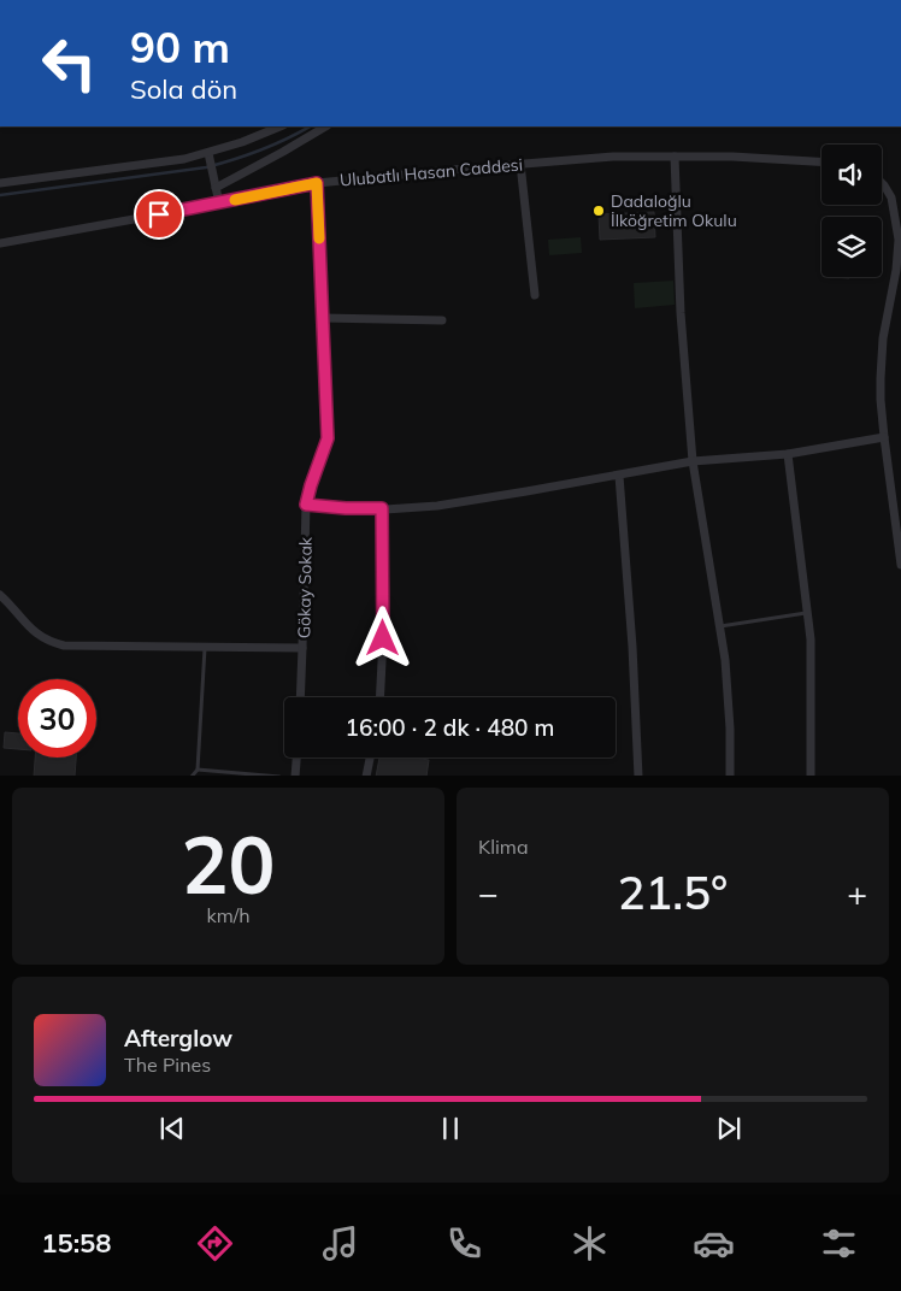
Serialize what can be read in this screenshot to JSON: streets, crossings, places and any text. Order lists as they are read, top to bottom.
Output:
{
  "streets": {
    "street": ["Ulubatlı Hasan Caddesi", "Gökay Sokak"]
  },
  "crossings": [
    ["Ulubatlı Hasan Caddesi", "Gökay Sokak"]
  ],
  "places": ["Dadaloğlu İlköğretim Okulu"],
  "page": {
    "turn": ["90 m", "Sola dön"],
    "limit": "30",
    "trip": "16:00 · 2 dk · 480 m",
    "tile": [
      ["20", "km/h"],
      "Klima"
    ],
    "heat": ["−", "21.5°", "+"],
    "song": ["Afterglow", "The Pines"],
    "tabs": "15:58"
  }
}
